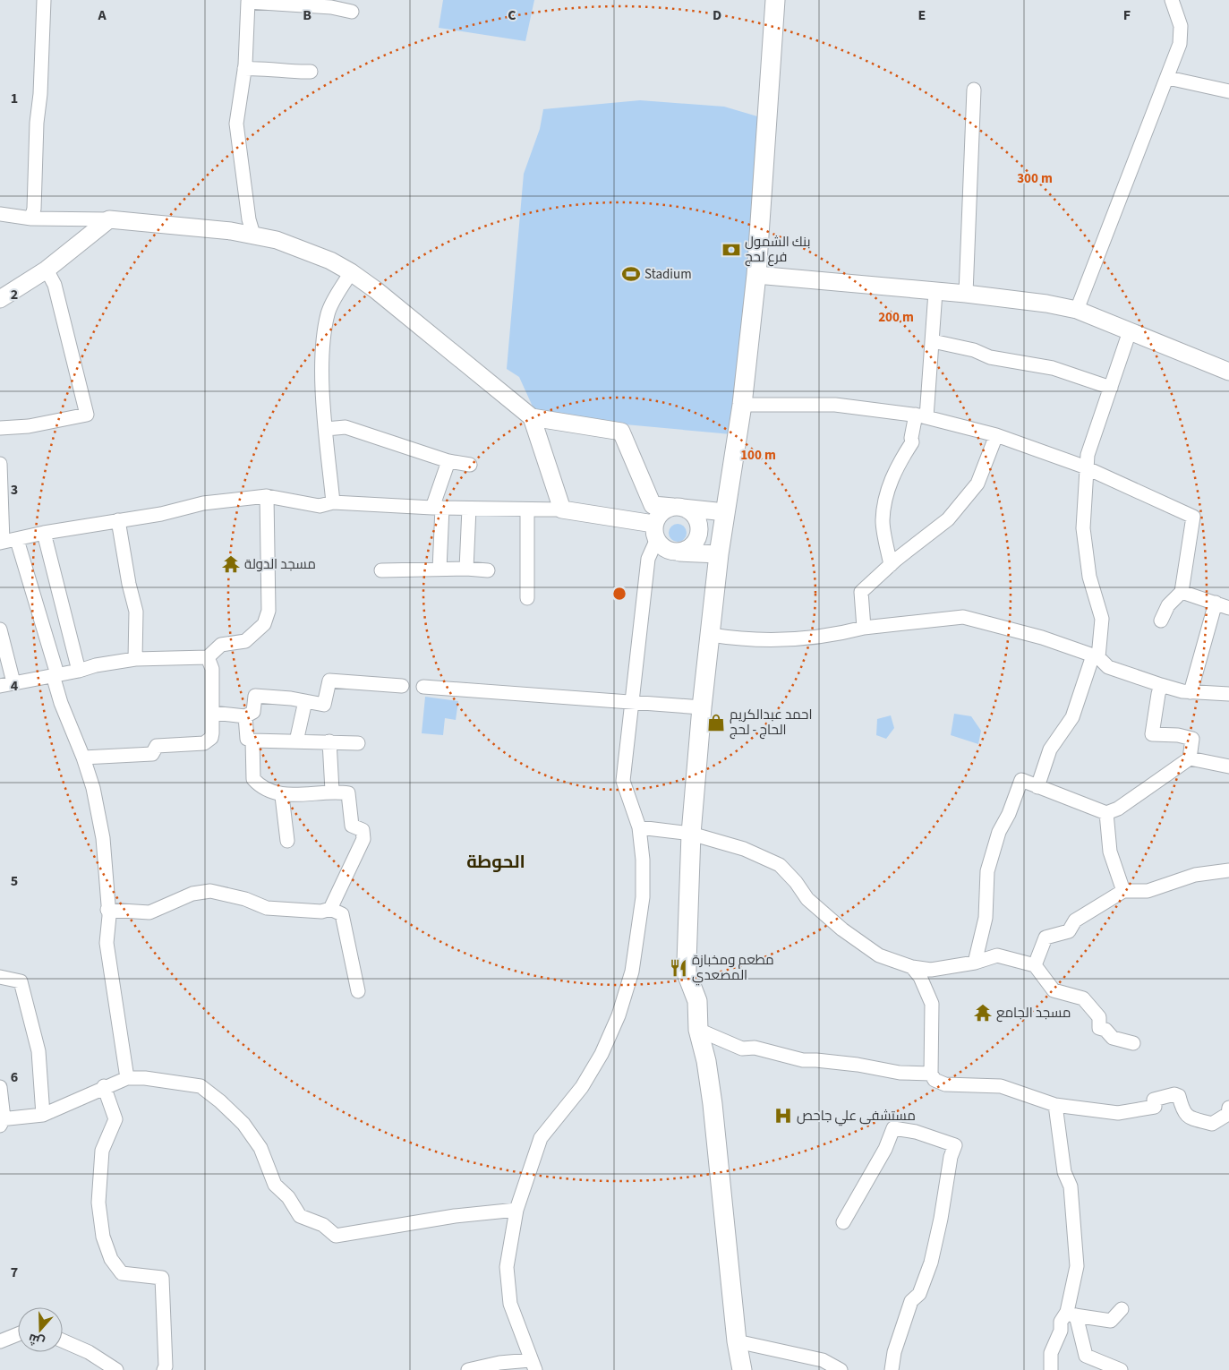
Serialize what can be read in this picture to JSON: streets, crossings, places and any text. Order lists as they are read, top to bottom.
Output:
{
  "districts": ["الحوطة"],
  "places": {
    "bank": ["بنك الشمول فرع لحج"],
    "sports": ["Stadium"],
    "temple": ["مسجد الدولة", "مسجد الجامع"],
    "shop": ["احمد عبدالكريم الحاج - لحج"],
    "restaurant": ["مطعم ومخبازة المصعدي"],
    "hospital": ["مستشفى علي جاحص"]
  },
  "north": "bottom",
  "grid": {
    "columns": [
      "A",
      "B",
      "C",
      "D",
      "E",
      "F"
    ],
    "rows": [
      "1",
      "2",
      "3",
      "4",
      "5",
      "6",
      "7"
    ]
  },
  "rings": ["300 m", "200 m", "100 m"]
}
